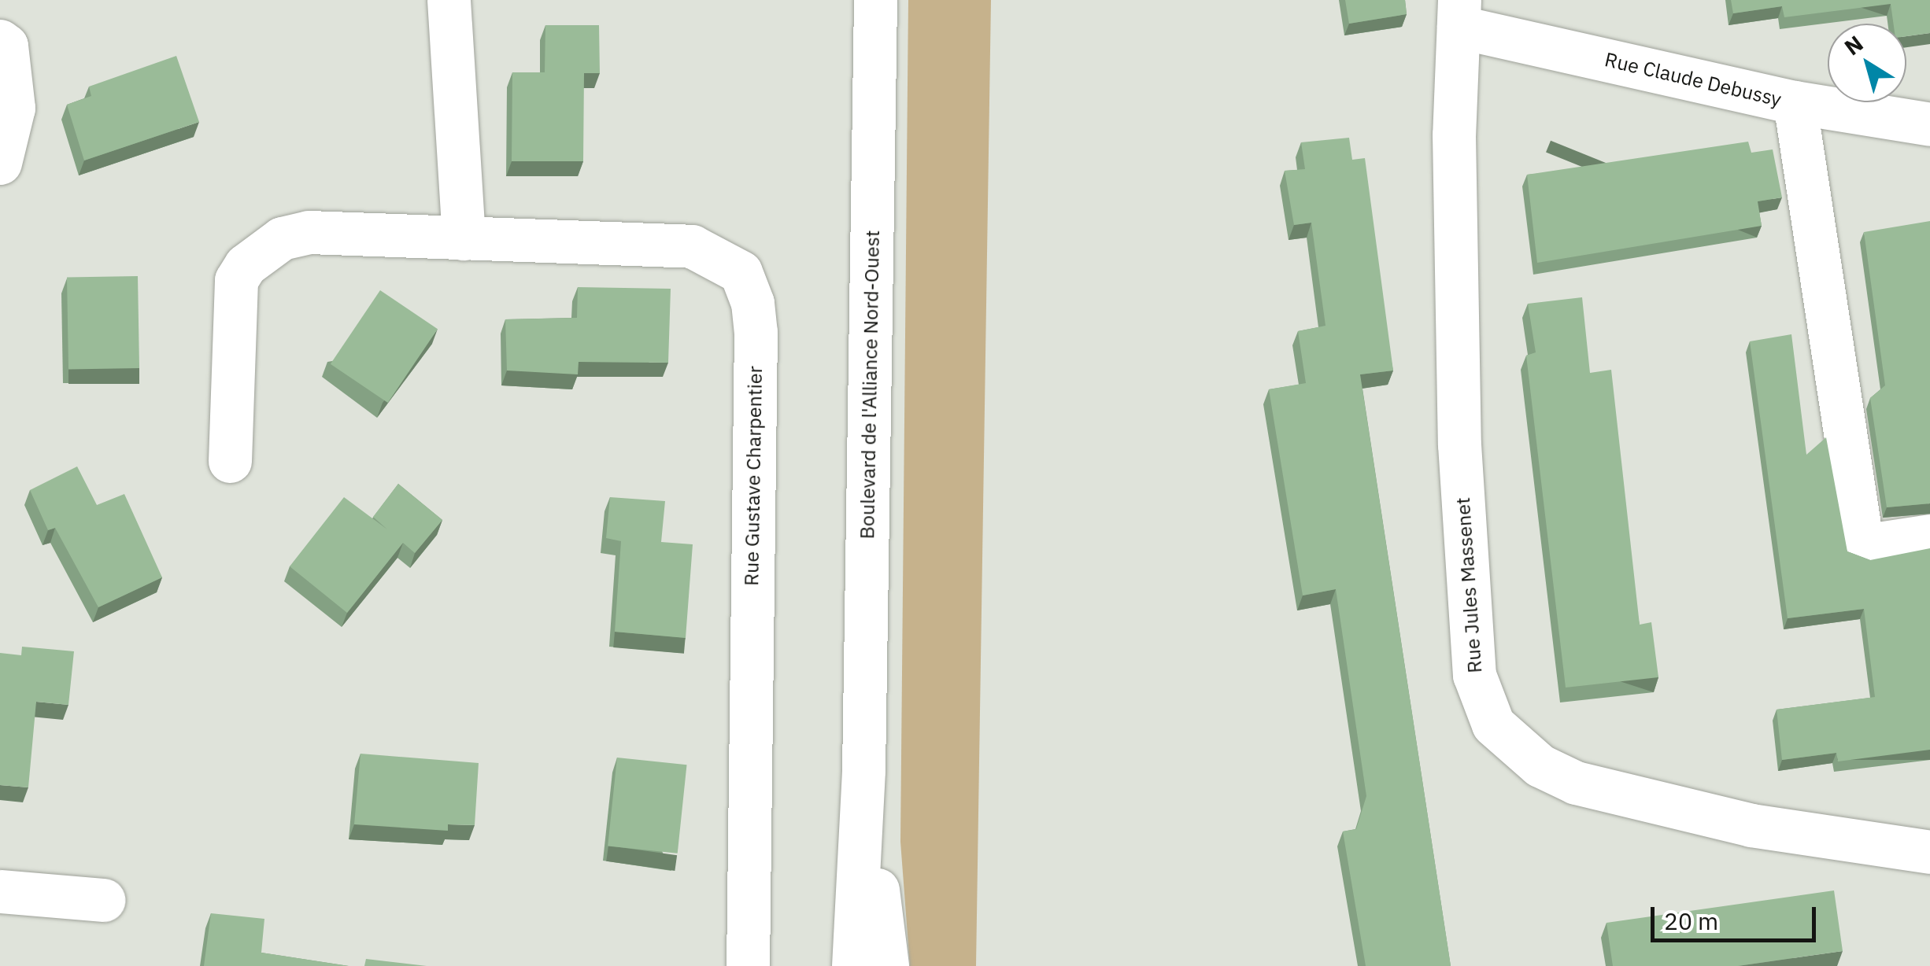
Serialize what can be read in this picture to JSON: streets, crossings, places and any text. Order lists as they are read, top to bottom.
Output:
{
  "streets": {
    "street": [
      "Rue Claude Debussy",
      "Boulevard de l'Alliance Nord-Ouest",
      "Rue Gustave Charpentier",
      "Rue Jules Massenet"
    ]
  },
  "crossings": [
    ["Rue Claude Debussy", "Rue Jules Massenet"]
  ],
  "scale_bar": "20 m",
  "north": "top left"
}
